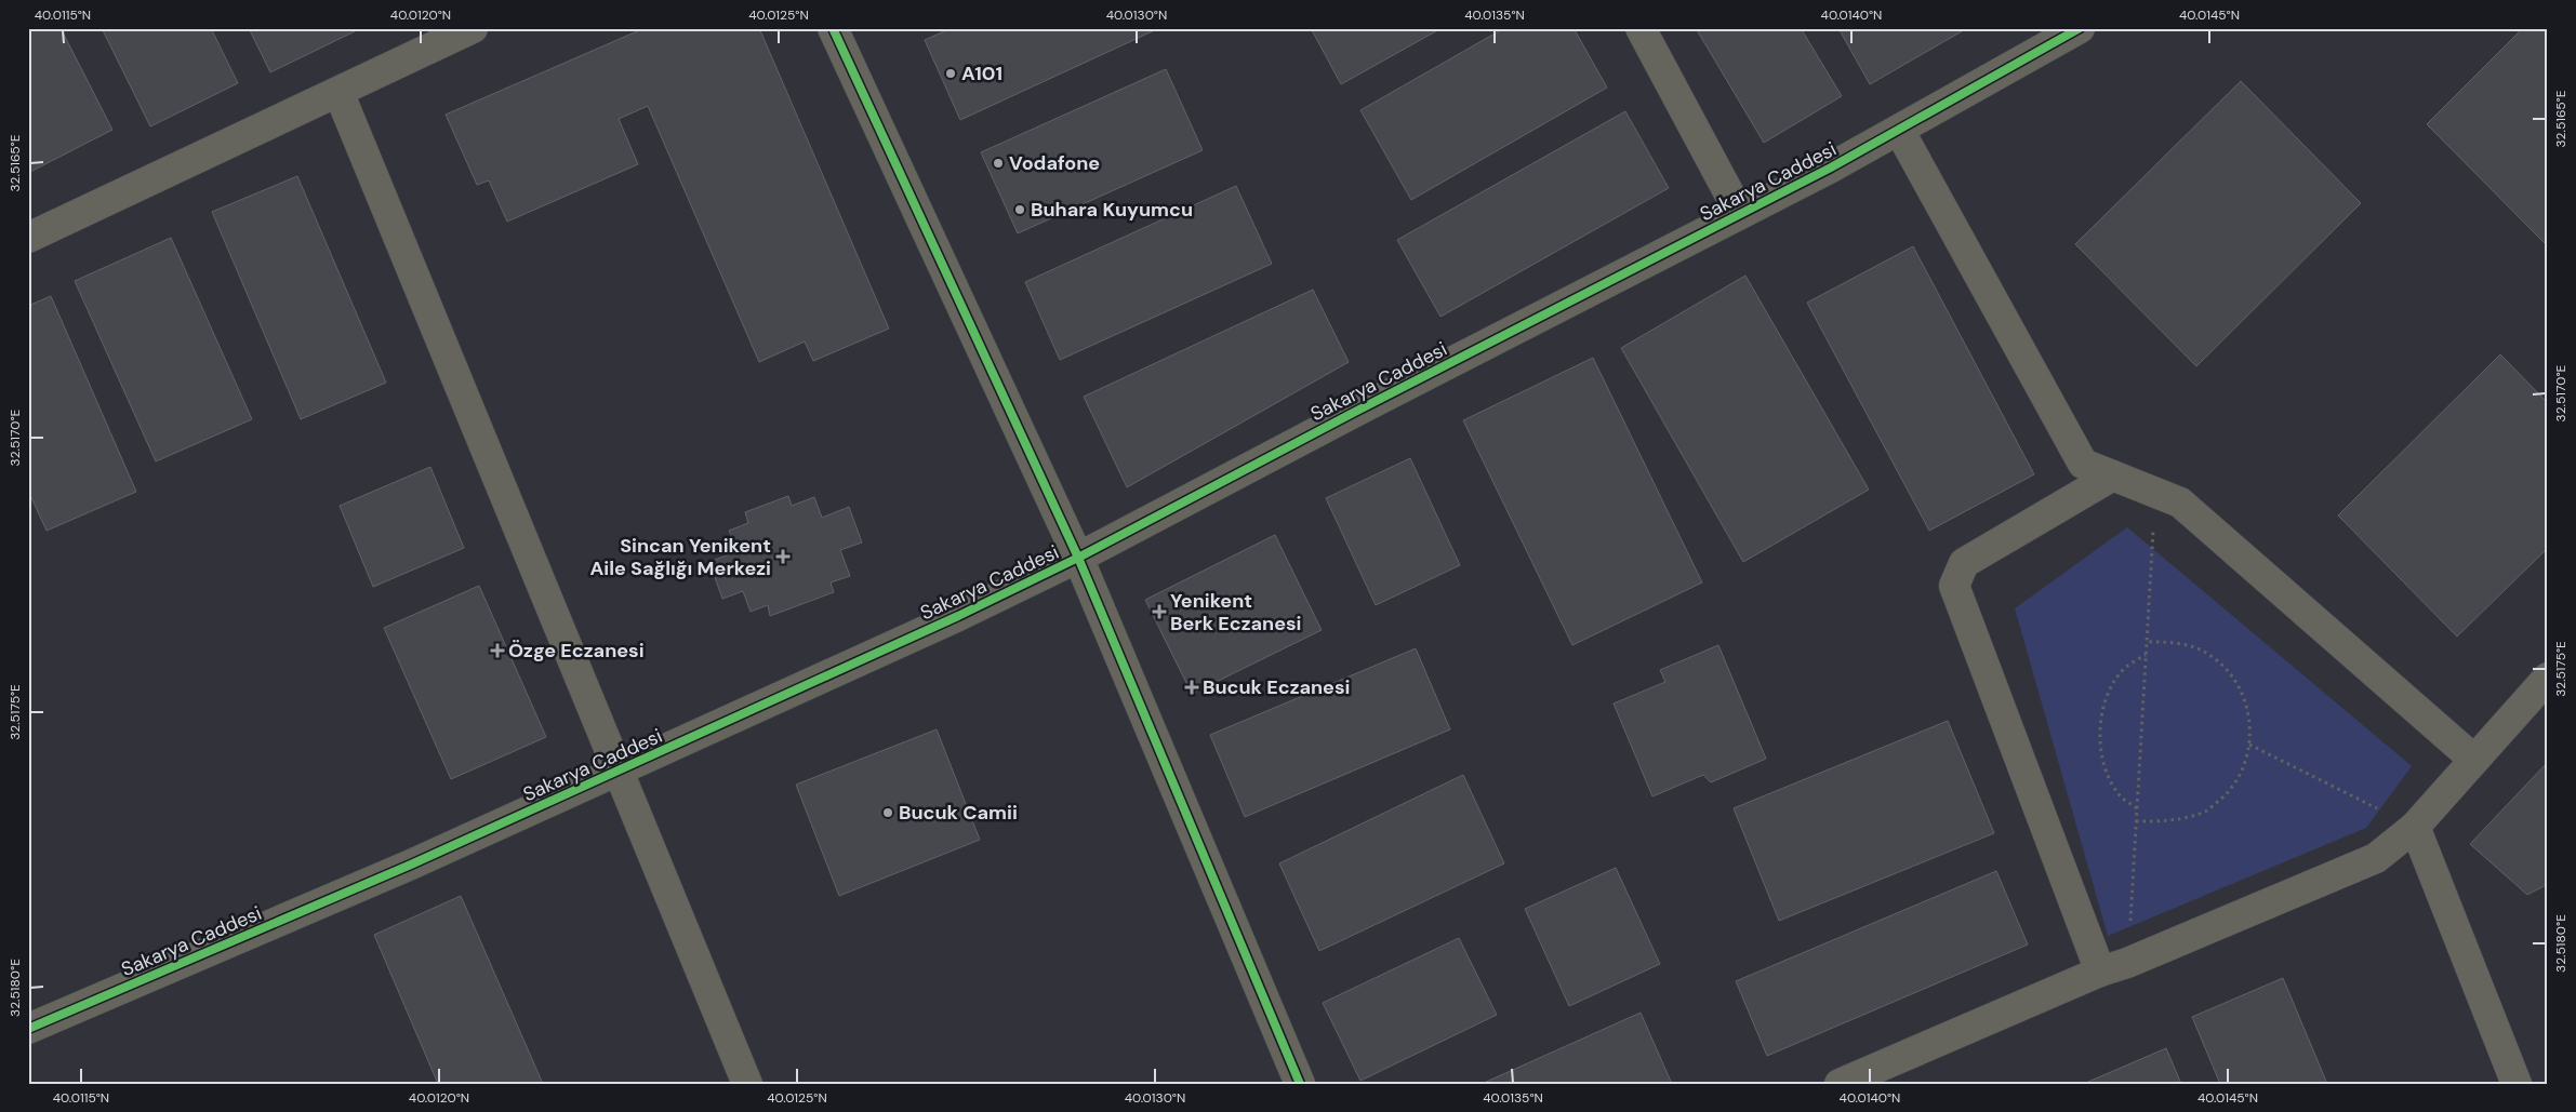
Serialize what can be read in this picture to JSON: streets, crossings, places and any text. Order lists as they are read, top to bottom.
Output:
{
  "streets": {
    "street": ["Sakarya Caddesi"]
  },
  "places": {
    "other": [
      "A101",
      "Vodafone",
      "Buhara Kuyumcu",
      "Bucuk Camii"
    ],
    "health": [
      "Sincan Yenikent Aile Sağlığı Merkezi",
      "Yenikent Berk Eczanesi",
      "Özge Eczanesi",
      "Bucuk Eczanesi"
    ]
  },
  "coordinates": [
    "40.0115°N",
    "40.0120°N",
    "40.0125°N",
    "40.0130°N",
    "40.0135°N",
    "40.0140°N",
    "40.0145°N",
    "32.5165°E",
    "32.5170°E",
    "32.5175°E",
    "32.5180°E"
  ]
}
